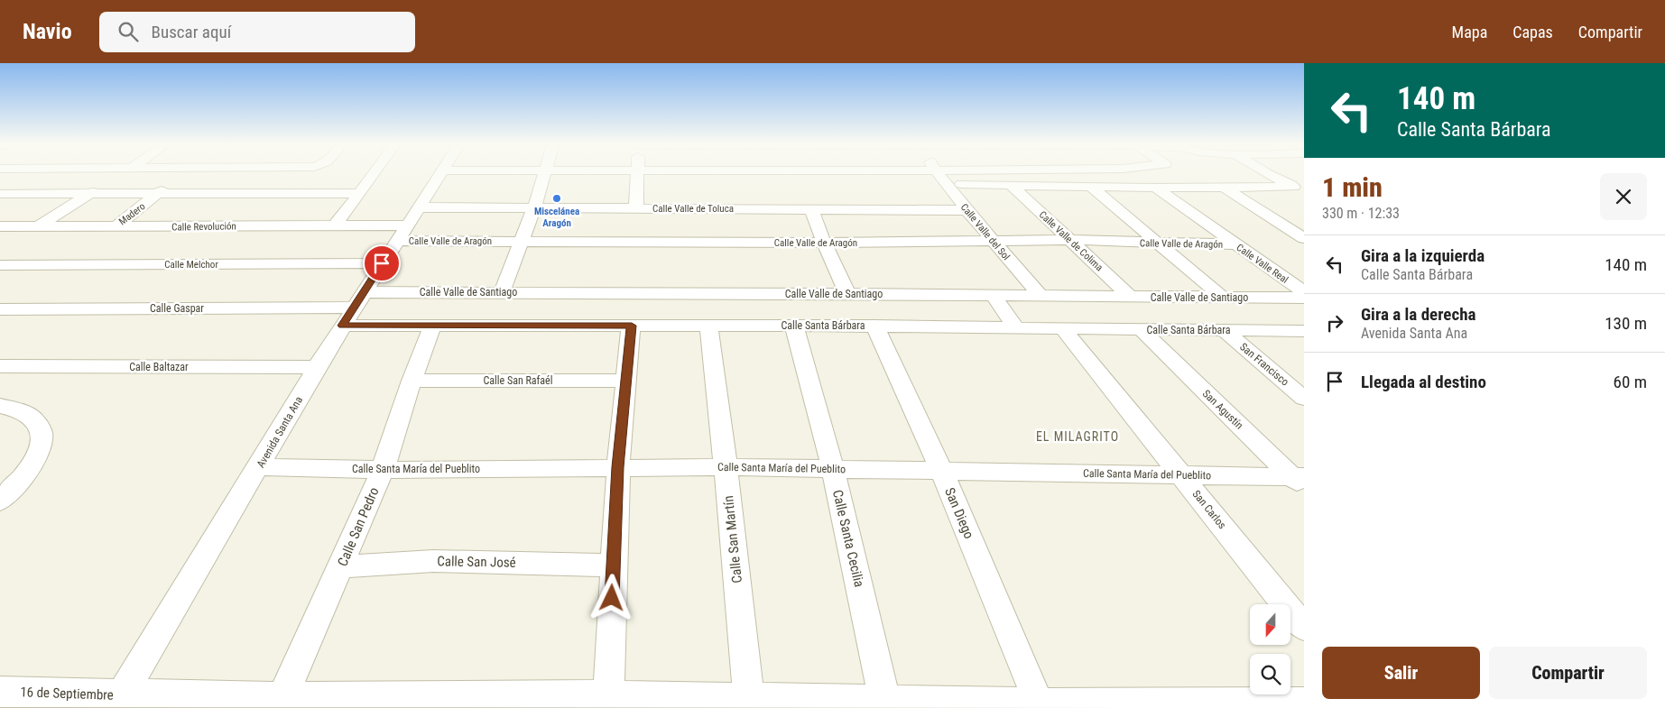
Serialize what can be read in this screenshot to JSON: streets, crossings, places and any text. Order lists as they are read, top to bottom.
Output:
{
  "streets": {
    "street": [
      "Calle Valle de Toluca",
      "Madero",
      "Calle Revolución",
      "Calle Valle del Sol",
      "Calle Valle de Aragón",
      "Calle Valle de Colima",
      "Calle Valle Real",
      "Calle Melchor",
      "Calle Valle de Santiago",
      "Calle Gaspar",
      "Calle Santa Bárbara",
      "San Francisco",
      "Calle Baltazar",
      "Calle San Rafaél",
      "San Agustín",
      "Avenida Santa Ana",
      "Calle Santa María del Pueblito",
      "San Carlos",
      "San Diego",
      "Calle San Pedro",
      "Calle Santa Cecilia",
      "Calle San Martín",
      "Calle San José",
      "16 de Septiembre"
    ]
  },
  "crossings": [
    ["Calle Valle de Toluca", "Calle Valle del Sol"],
    ["Calle Valle de Toluca", "Avenida Santa Ana"],
    ["Madero", "Calle Revolución"],
    ["Calle Revolución", "Avenida Santa Ana"],
    ["Calle Valle del Sol", "Calle Valle de Aragón"],
    ["Calle Valle del Sol", "Calle Valle de Santiago"],
    ["Calle Valle de Aragón", "Calle Valle de Colima"],
    ["Calle Valle de Aragón", "Calle Valle Real"],
    ["Calle Valle de Aragón", "Avenida Santa Ana"],
    ["Calle Valle de Colima", "Calle Valle de Santiago"],
    ["Calle Melchor", "Avenida Santa Ana"],
    ["Calle Valle de Santiago", "Avenida Santa Ana"],
    ["Calle Gaspar", "Avenida Santa Ana"],
    ["Calle Santa Bárbara", "San Francisco"],
    ["Calle Santa Bárbara", "San Agustín"],
    ["Calle Santa Bárbara", "Avenida Santa Ana"],
    ["Calle Santa Bárbara", "San Carlos"],
    ["Calle Santa Bárbara", "San Diego"],
    ["Calle Santa Bárbara", "Calle San Pedro"],
    ["Calle Santa Bárbara", "Calle Santa Cecilia"],
    ["Calle Santa Bárbara", "Calle San Martín"],
    ["Calle Baltazar", "Avenida Santa Ana"],
    ["Calle San Rafaél", "Calle San Pedro"],
    ["San Agustín", "Calle Santa María del Pueblito"],
    ["Avenida Santa Ana", "Calle Santa María del Pueblito"],
    ["Avenida Santa Ana", "16 de Septiembre"],
    ["Calle Santa María del Pueblito", "San Carlos"],
    ["Calle Santa María del Pueblito", "San Diego"],
    ["Calle Santa María del Pueblito", "Calle San Pedro"],
    ["Calle Santa María del Pueblito", "Calle Santa Cecilia"],
    ["Calle Santa María del Pueblito", "Calle San Martín"],
    ["San Diego", "16 de Septiembre"],
    ["Calle San Pedro", "Calle San José"],
    ["Calle San Pedro", "16 de Septiembre"],
    ["Calle Santa Cecilia", "16 de Septiembre"],
    ["Calle San Martín", "16 de Septiembre"]
  ],
  "districts": ["EL MILAGRITO"],
  "places": ["Miscelánea Aragón"],
  "north": "bottom",
  "page": {
    "header": "Navio",
    "search": "Buscar aquí",
    "nav": ["Mapa", "Capas", "Compartir"],
    "turn": ["140 m", "Calle Santa Bárbara"],
    "heading": ["1 min", "330 m · 12:33"],
    "list": [
      {
        "name": "Gira a la izquierda",
        "note": "Calle Santa Bárbara",
        "value": "140 m"
      },
      {
        "name": "Gira a la derecha",
        "note": "Avenida Santa Ana",
        "value": "130 m"
      },
      {
        "name": "Llegada al destino",
        "value": "60 m"
      }
    ],
    "buttons": ["Salir", "Compartir"]
  }
}
